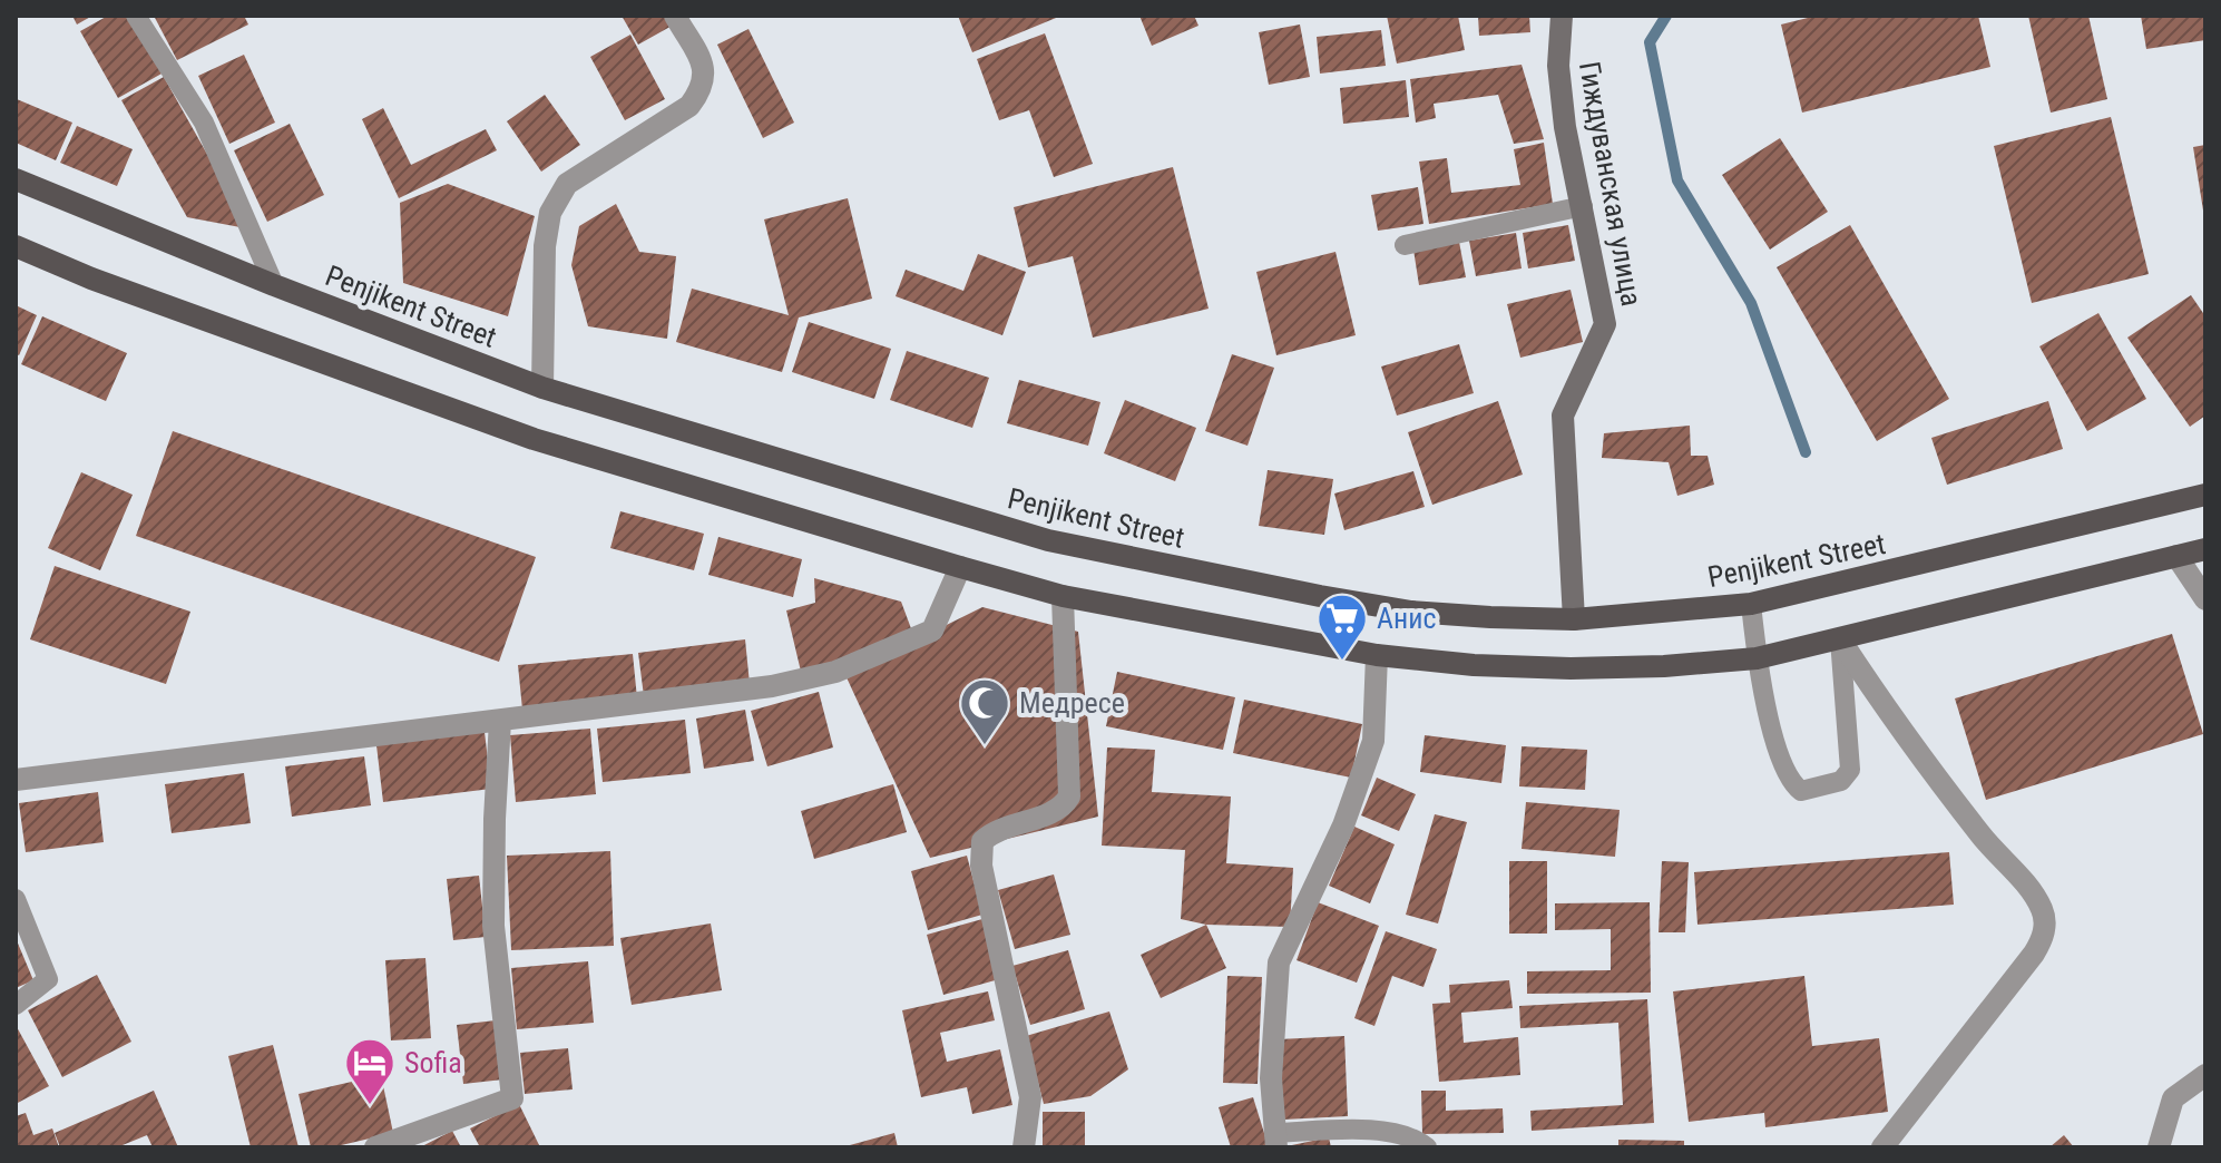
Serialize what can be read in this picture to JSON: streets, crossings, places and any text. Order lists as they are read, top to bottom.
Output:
{
  "streets": {
    "main road": ["Penjikent Street"],
    "street": ["Гиждуванская улица"]
  },
  "crossings": [
    ["Гиждуванская улица", "Penjikent Street"]
  ],
  "places": {
    "supermarket": ["Анис"],
    "mosque": ["Медресе"],
    "hotel": ["Sofia"]
  }
}
